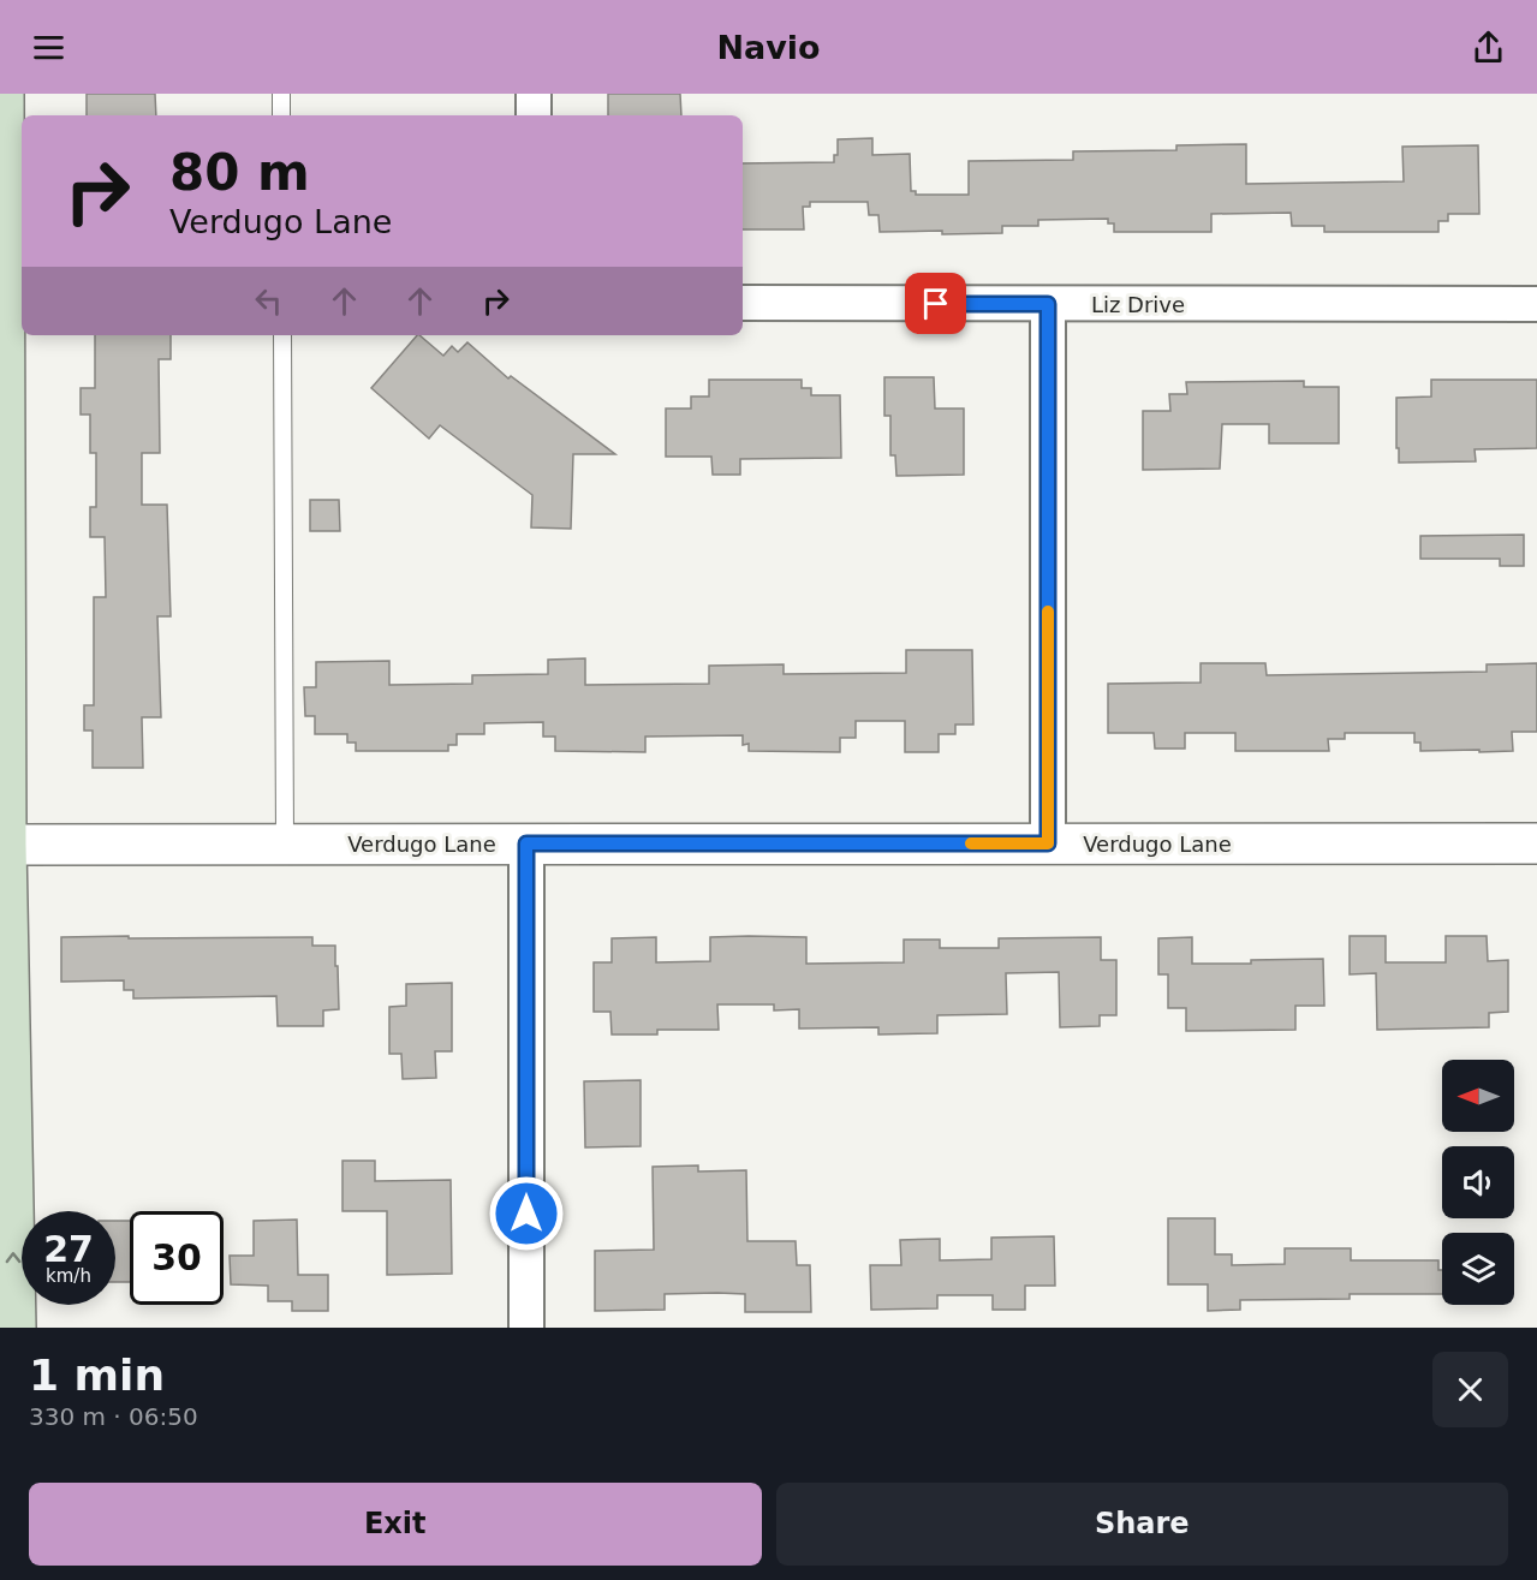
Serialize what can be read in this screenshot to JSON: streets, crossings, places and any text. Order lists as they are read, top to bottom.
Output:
{
  "streets": {
    "street": ["Liz Drive", "Verdugo Lane"]
  },
  "north": "left",
  "page": {
    "header": "Navio",
    "turn": ["80 m", "Verdugo Lane"],
    "speed": "27 km/h",
    "limit": "30",
    "heading": ["1 min", "330 m · 06:50"],
    "buttons": ["Exit", "Share"]
  }
}
